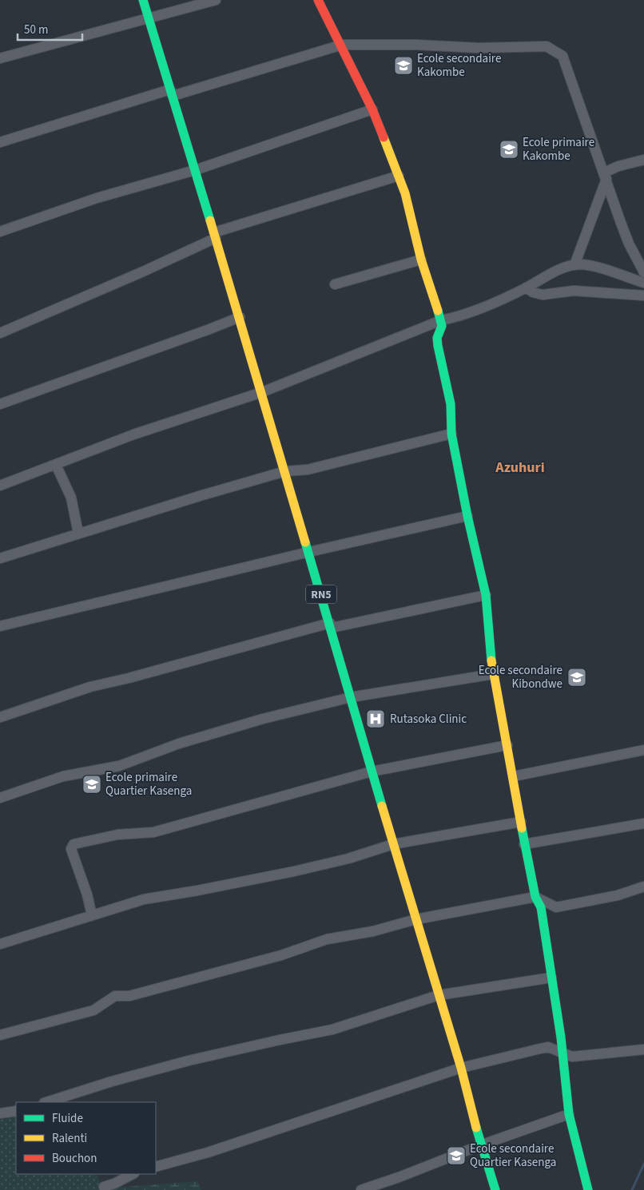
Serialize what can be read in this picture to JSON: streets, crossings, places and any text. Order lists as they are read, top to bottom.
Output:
{
  "streets": {
    "main road": ["RN5"]
  },
  "districts": ["Azuhuri"],
  "places": {
    "school or university": [
      "Ecole secondaire Kakombe",
      "Ecole primaire Kakombe",
      "Ecole secondaire Kibondwe",
      "Ecole primaire Quartier Kasenga",
      "Ecole secondaire Quartier Kasenga"
    ],
    "hospital": ["Rutasoka Clinic"]
  },
  "legend": ["Fluide", "Ralenti", "Bouchon"],
  "scale_bar": "50 m"
}
